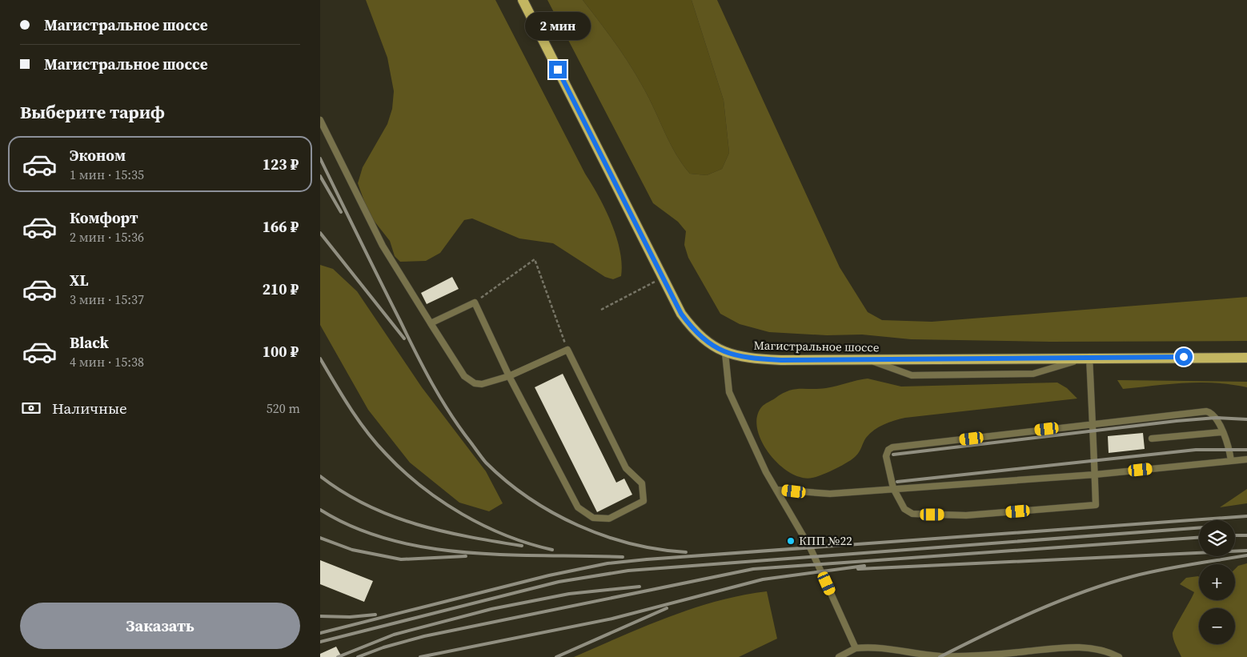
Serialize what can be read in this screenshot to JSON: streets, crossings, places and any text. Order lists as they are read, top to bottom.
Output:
{
  "streets": {
    "main road": ["Магистральное шоссе"]
  },
  "places": ["КПП №22"],
  "page": {
    "banner": ["Магистральное шоссе", "Магистральное шоссе"],
    "bubble": "2 мин",
    "heading": "Выберите тариф",
    "list": [
      {
        "name": "Эконом",
        "note": "1 мин · 15:35",
        "value": "123 ₽"
      },
      {
        "name": "Комфорт",
        "note": "2 мин · 15:36",
        "value": "166 ₽"
      },
      {
        "name": "XL",
        "note": "3 мин · 15:37",
        "value": "210 ₽"
      },
      {
        "name": "Black",
        "note": "4 мин · 15:38",
        "value": "100 ₽"
      }
    ],
    "pay": ["Наличные", "520 m"],
    "map_buttons": ["+", "−"],
    "buttons": "Заказать"
  }
}
